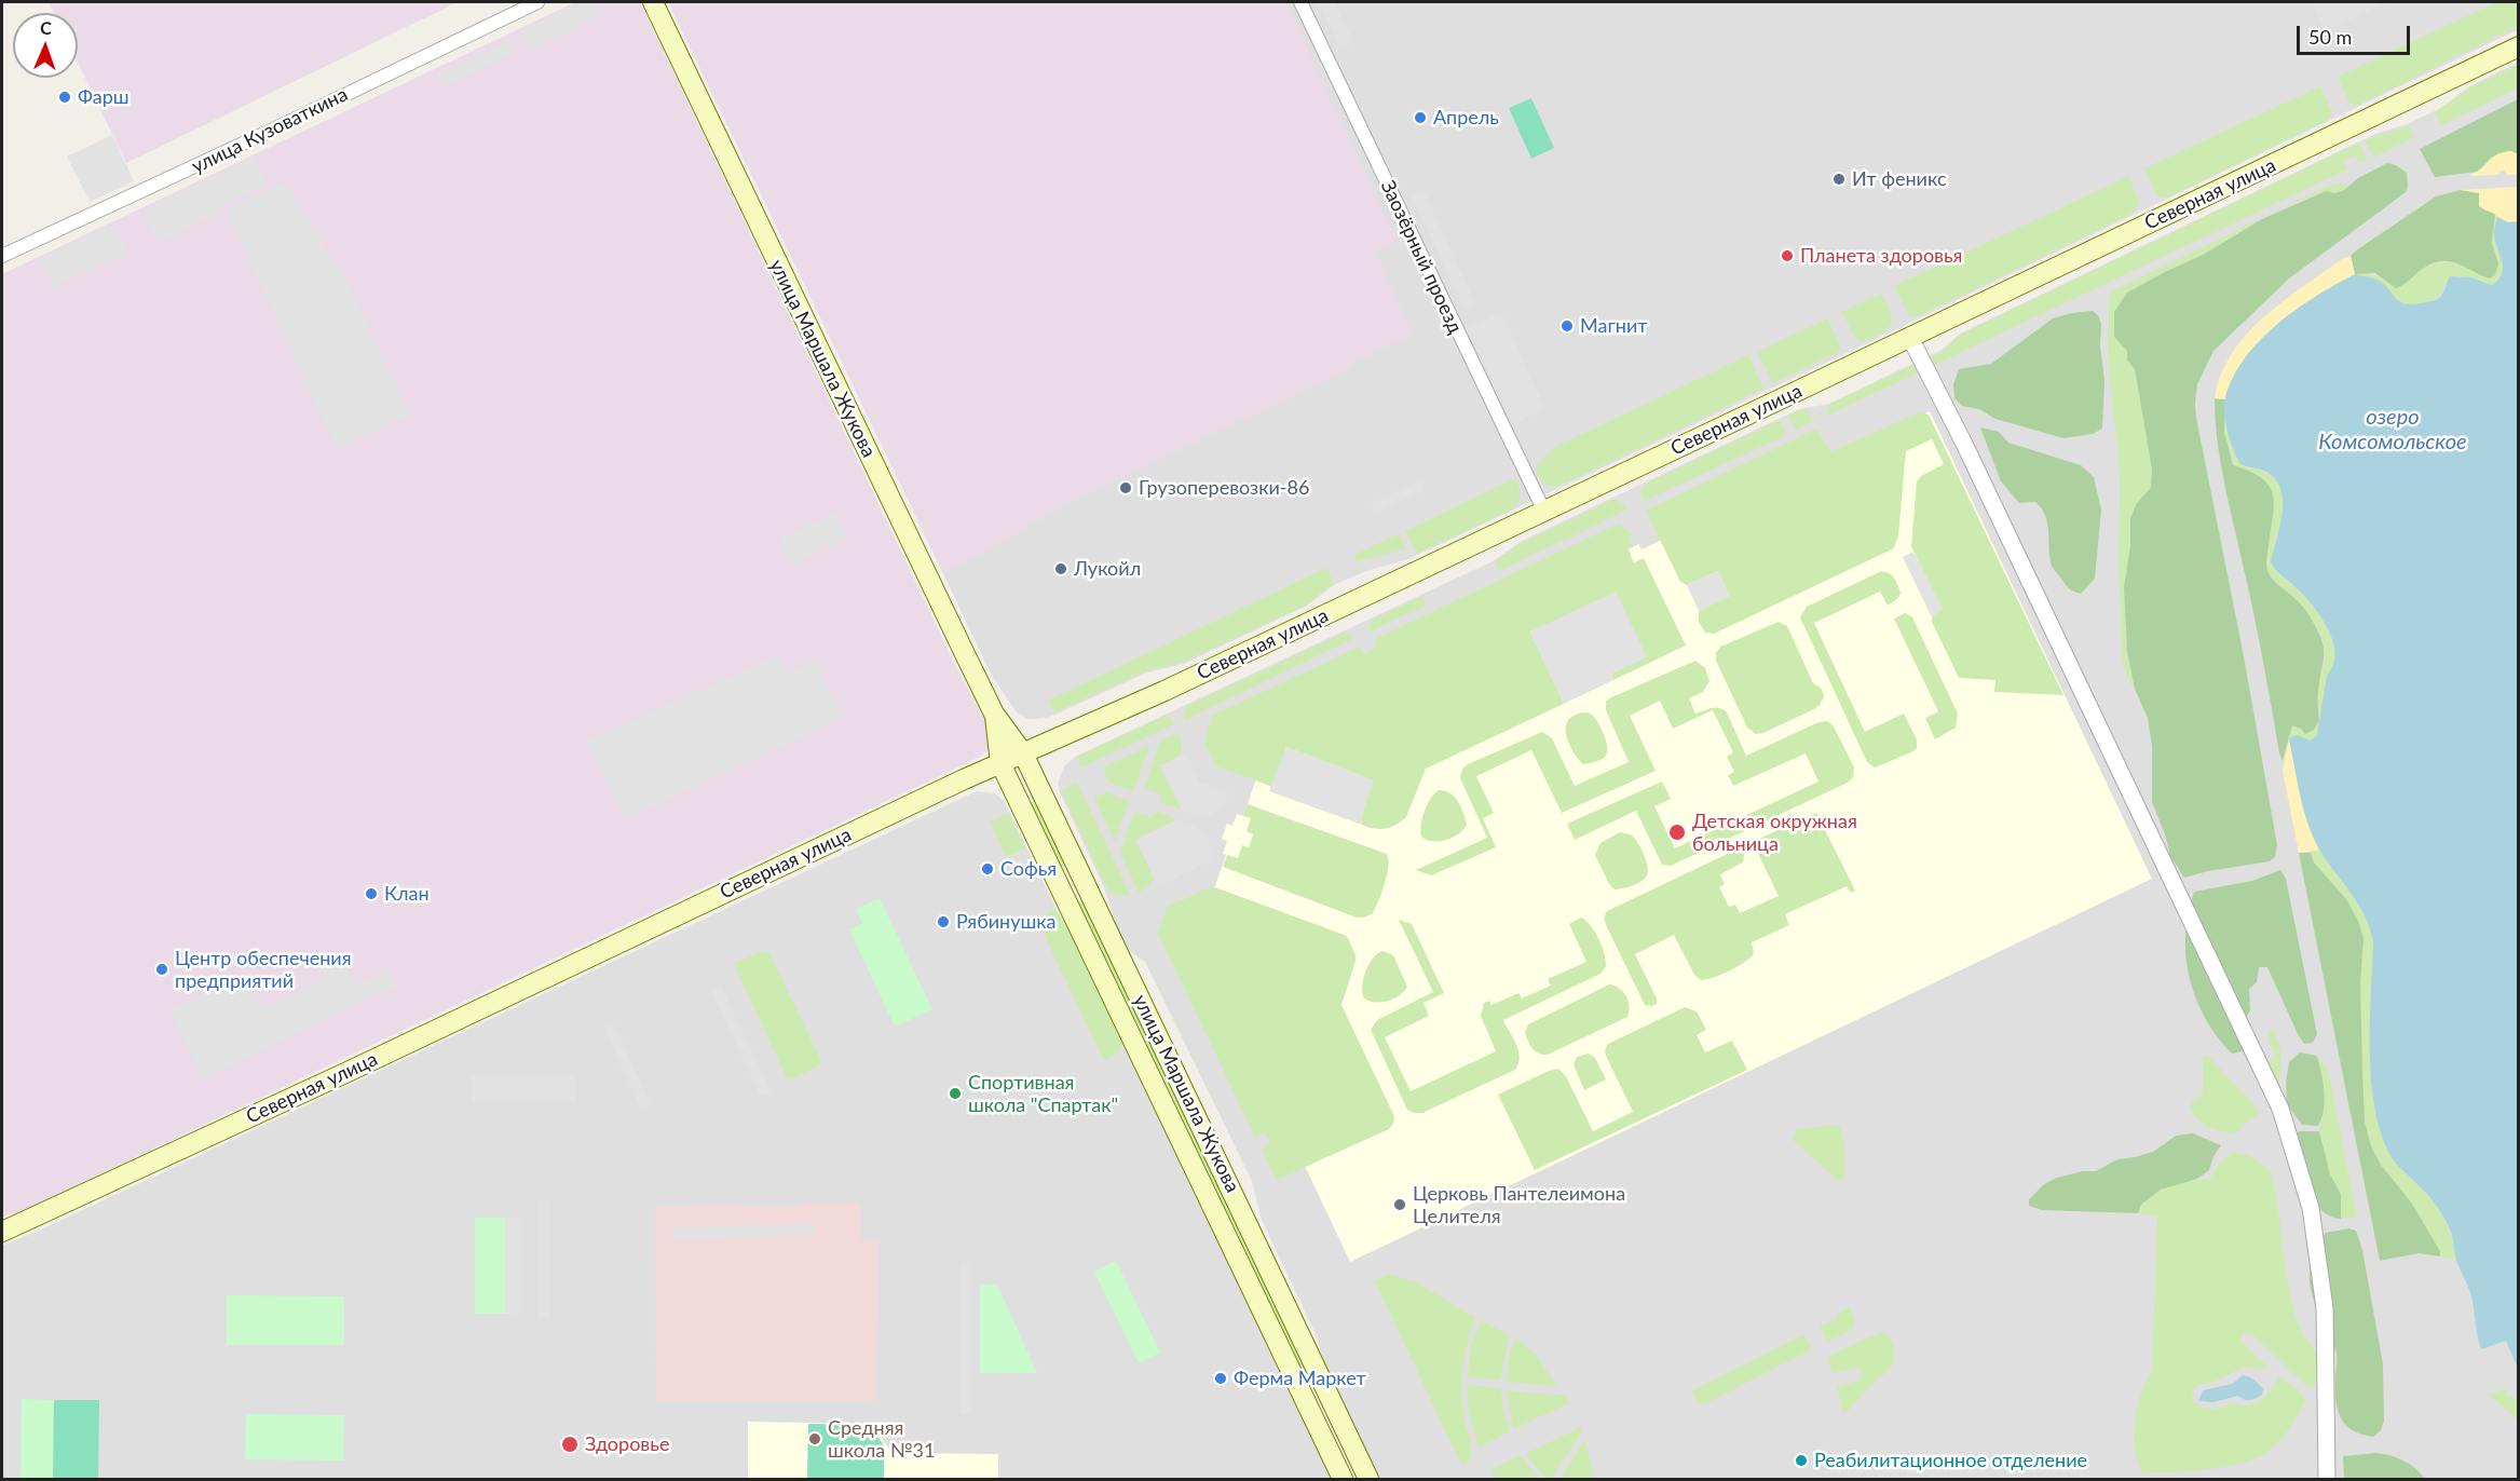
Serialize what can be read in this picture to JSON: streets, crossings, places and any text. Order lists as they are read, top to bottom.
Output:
{
  "streets": {
    "main road": ["Северная улица", "улица Маршала Жукова"],
    "street": ["улица Кузоваткина", "Заозёрный проезд"]
  },
  "crossings": [
    ["Северная улица", "Заозёрный проезд"],
    ["Северная улица", "улица Маршала Жукова"]
  ],
  "water": ["озеро Комсомольское"],
  "places": [
    "Фарш",
    "Апрель",
    "Ит феникс",
    "Планета здоровья",
    "Магнит",
    "Грузоперевозки-86",
    "Лукойл",
    "Детская окружная больница",
    "Софья",
    "Клан",
    "Рябинушка",
    "Центр обеспечения предприятий",
    "Спортивная школа \"Спартак\"",
    "Церковь Пантелеимона Целителя",
    "Ферма Маркет",
    "Средняя школа №31",
    "Здоровье",
    "Реабилитационное отделение"
  ],
  "scale_bar": "50 m",
  "north": "top"
}
